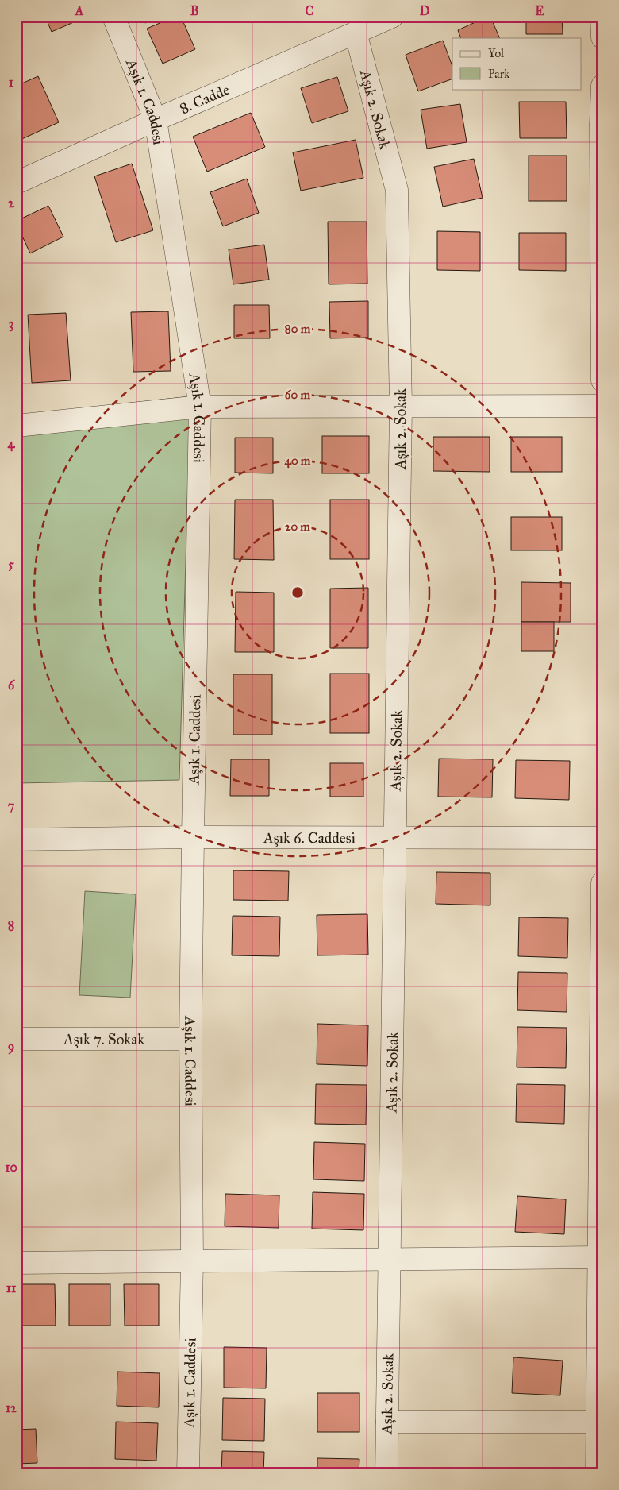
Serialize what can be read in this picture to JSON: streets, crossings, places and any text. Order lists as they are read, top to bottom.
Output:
{
  "streets": {
    "street": [
      "8. Cadde",
      "Aşık 1. Caddesi",
      "Aşık 2. Sokak",
      "Aşık 6. Caddesi",
      "Aşık 7. Sokak"
    ]
  },
  "crossings": [
    ["8. Cadde", "Aşık 1. Caddesi"],
    ["8. Cadde", "Aşık 2. Sokak"],
    ["Aşık 1. Caddesi", "Aşık 6. Caddesi"],
    ["Aşık 1. Caddesi", "Aşık 7. Sokak"],
    ["Aşık 2. Sokak", "Aşık 6. Caddesi"]
  ],
  "legend": ["Yol", "Park"],
  "grid": {
    "columns": [
      "A",
      "B",
      "C",
      "D",
      "E"
    ],
    "rows": [
      "1",
      "2",
      "3",
      "4",
      "5",
      "6",
      "7",
      "8",
      "9",
      "10",
      "11",
      "12"
    ]
  },
  "rings": [
    "80 m",
    "60 m",
    "40 m",
    "20 m"
  ]
}
